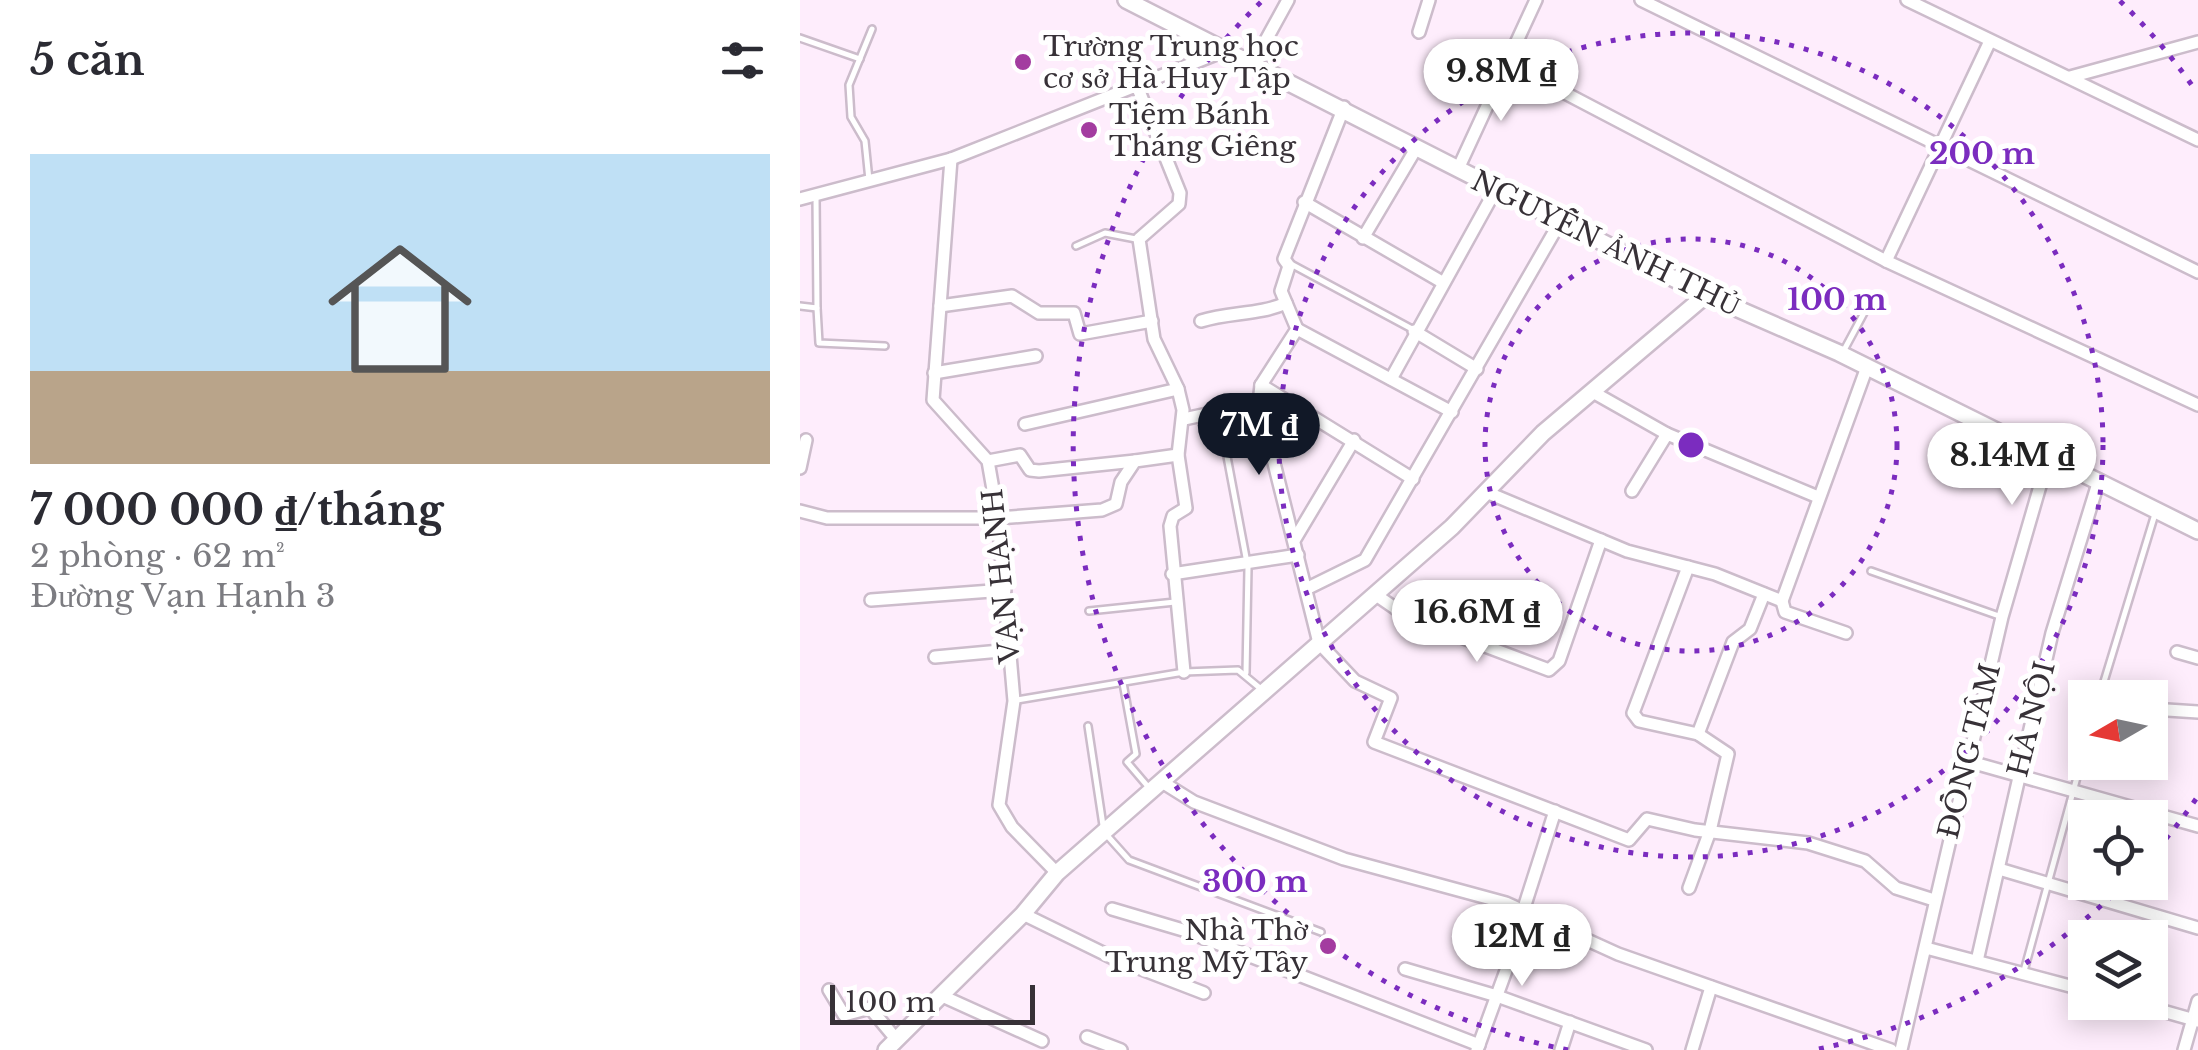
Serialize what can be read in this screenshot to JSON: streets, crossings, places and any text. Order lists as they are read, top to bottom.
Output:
{
  "streets": {
    "main road": ["NGUYỄN ẢNH THỦ"],
    "street": ["VẠN HẠNH", "HÀ NỘI", "ĐỒNG TÂM"]
  },
  "crossings": [
    ["NGUYỄN ẢNH THỦ", "HÀ NỘI"],
    ["NGUYỄN ẢNH THỦ", "ĐỒNG TÂM"]
  ],
  "places": ["Trường Trung học cơ sở Hà Huy Tập", "Tiệm Bánh Tháng Giêng", "Nhà Thờ Trung Mỹ Tây"],
  "scale_bar": "100 m",
  "north": "left",
  "page": {
    "heading": "5 căn",
    "price": [
      "9.8M ₫",
      "7M ₫",
      "8.14M ₫",
      "16.6M ₫",
      "12M ₫"
    ],
    "list": [
      {
        "name": "7 000 000 ₫/tháng",
        "note": "2 phòng · 62 m² · Đường Vạn Hạnh 3"
      }
    ],
    "scale": "100 m"
  },
  "rings": ["200 m", "100 m", "300 m"]
}
